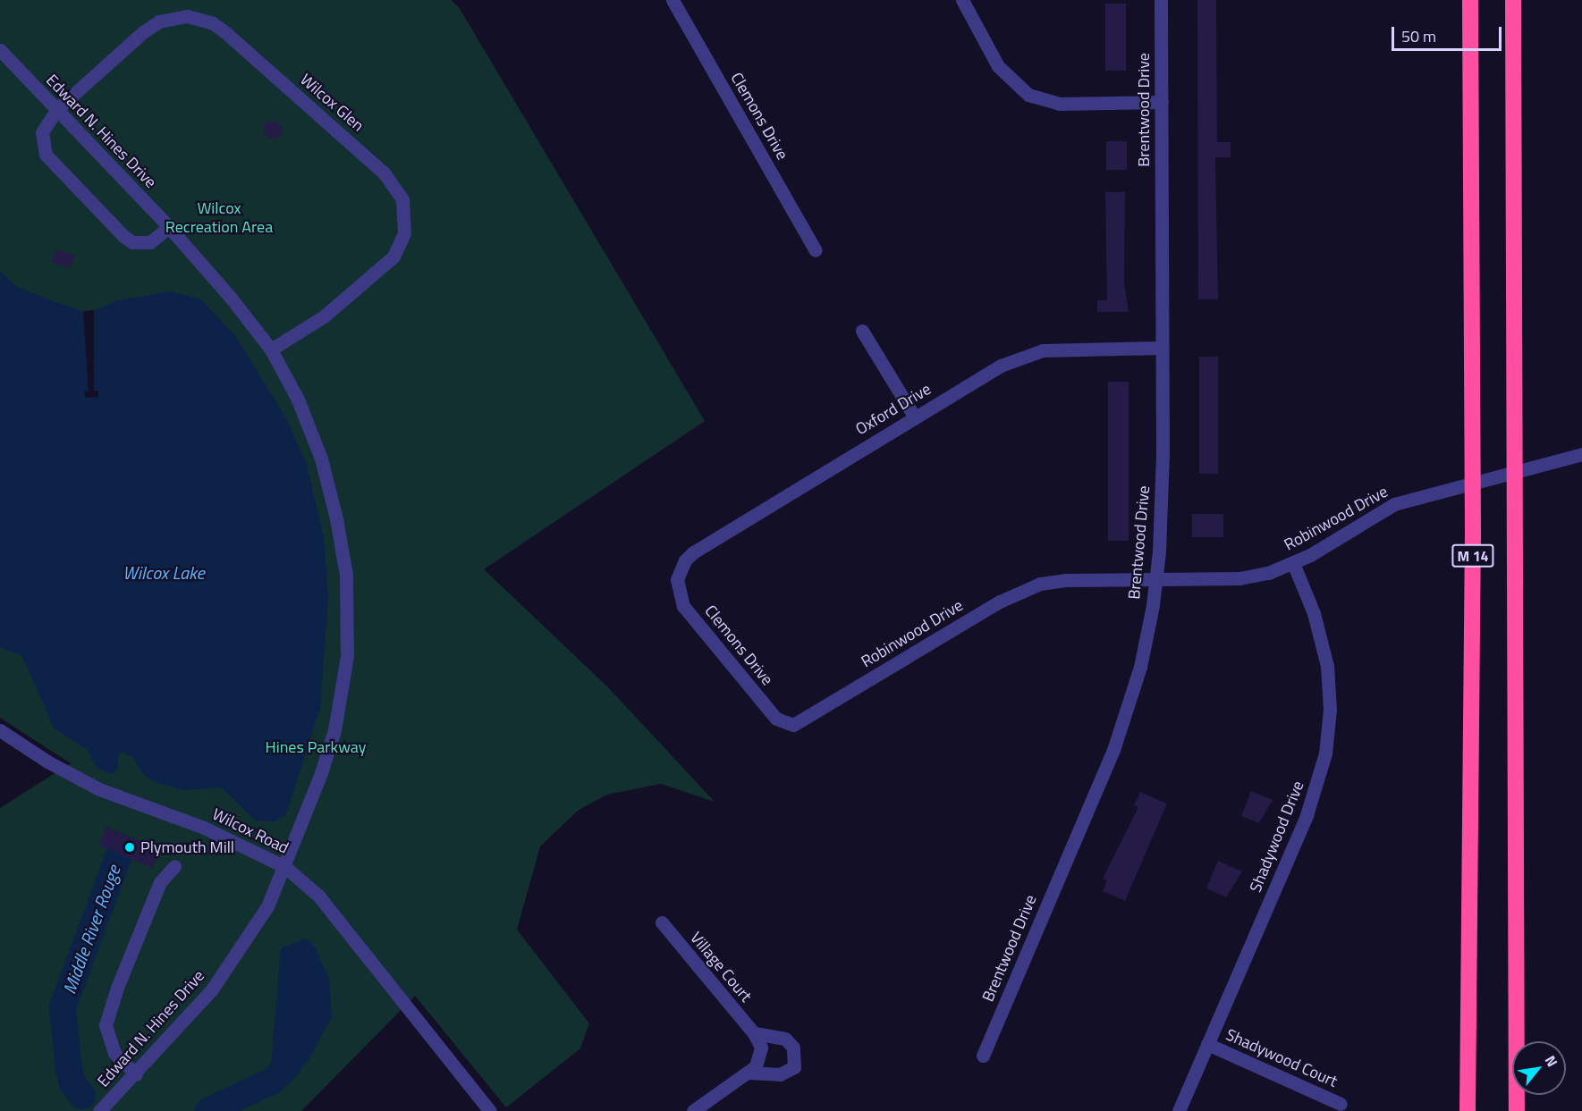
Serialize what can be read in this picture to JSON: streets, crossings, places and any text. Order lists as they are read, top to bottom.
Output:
{
  "streets": {
    "highway": ["M 14"],
    "street": [
      "Wilcox Glen",
      "Brentwood Drive",
      "Clemons Drive",
      "Edward N. Hines Drive",
      "Oxford Drive",
      "Robinwood Drive",
      "Wilcox Road",
      "Shadywood Drive",
      "Village Court",
      "Shadywood Court"
    ]
  },
  "crossings": [
    ["Wilcox Glen", "Edward N. Hines Drive"],
    ["Brentwood Drive", "Oxford Drive"],
    ["Brentwood Drive", "Robinwood Drive"],
    ["Clemons Drive", "Oxford Drive"],
    ["Clemons Drive", "Robinwood Drive"],
    ["Edward N. Hines Drive", "Wilcox Road"],
    ["Robinwood Drive", "Shadywood Drive"],
    ["Shadywood Drive", "Shadywood Court"]
  ],
  "water": ["Wilcox Lake", "Middle River Rouge"],
  "parks": ["Wilcox Recreation Area", "Hines Parkway"],
  "places": ["Plymouth Mill"],
  "scale_bar": "50 m",
  "north": "top right"
}
